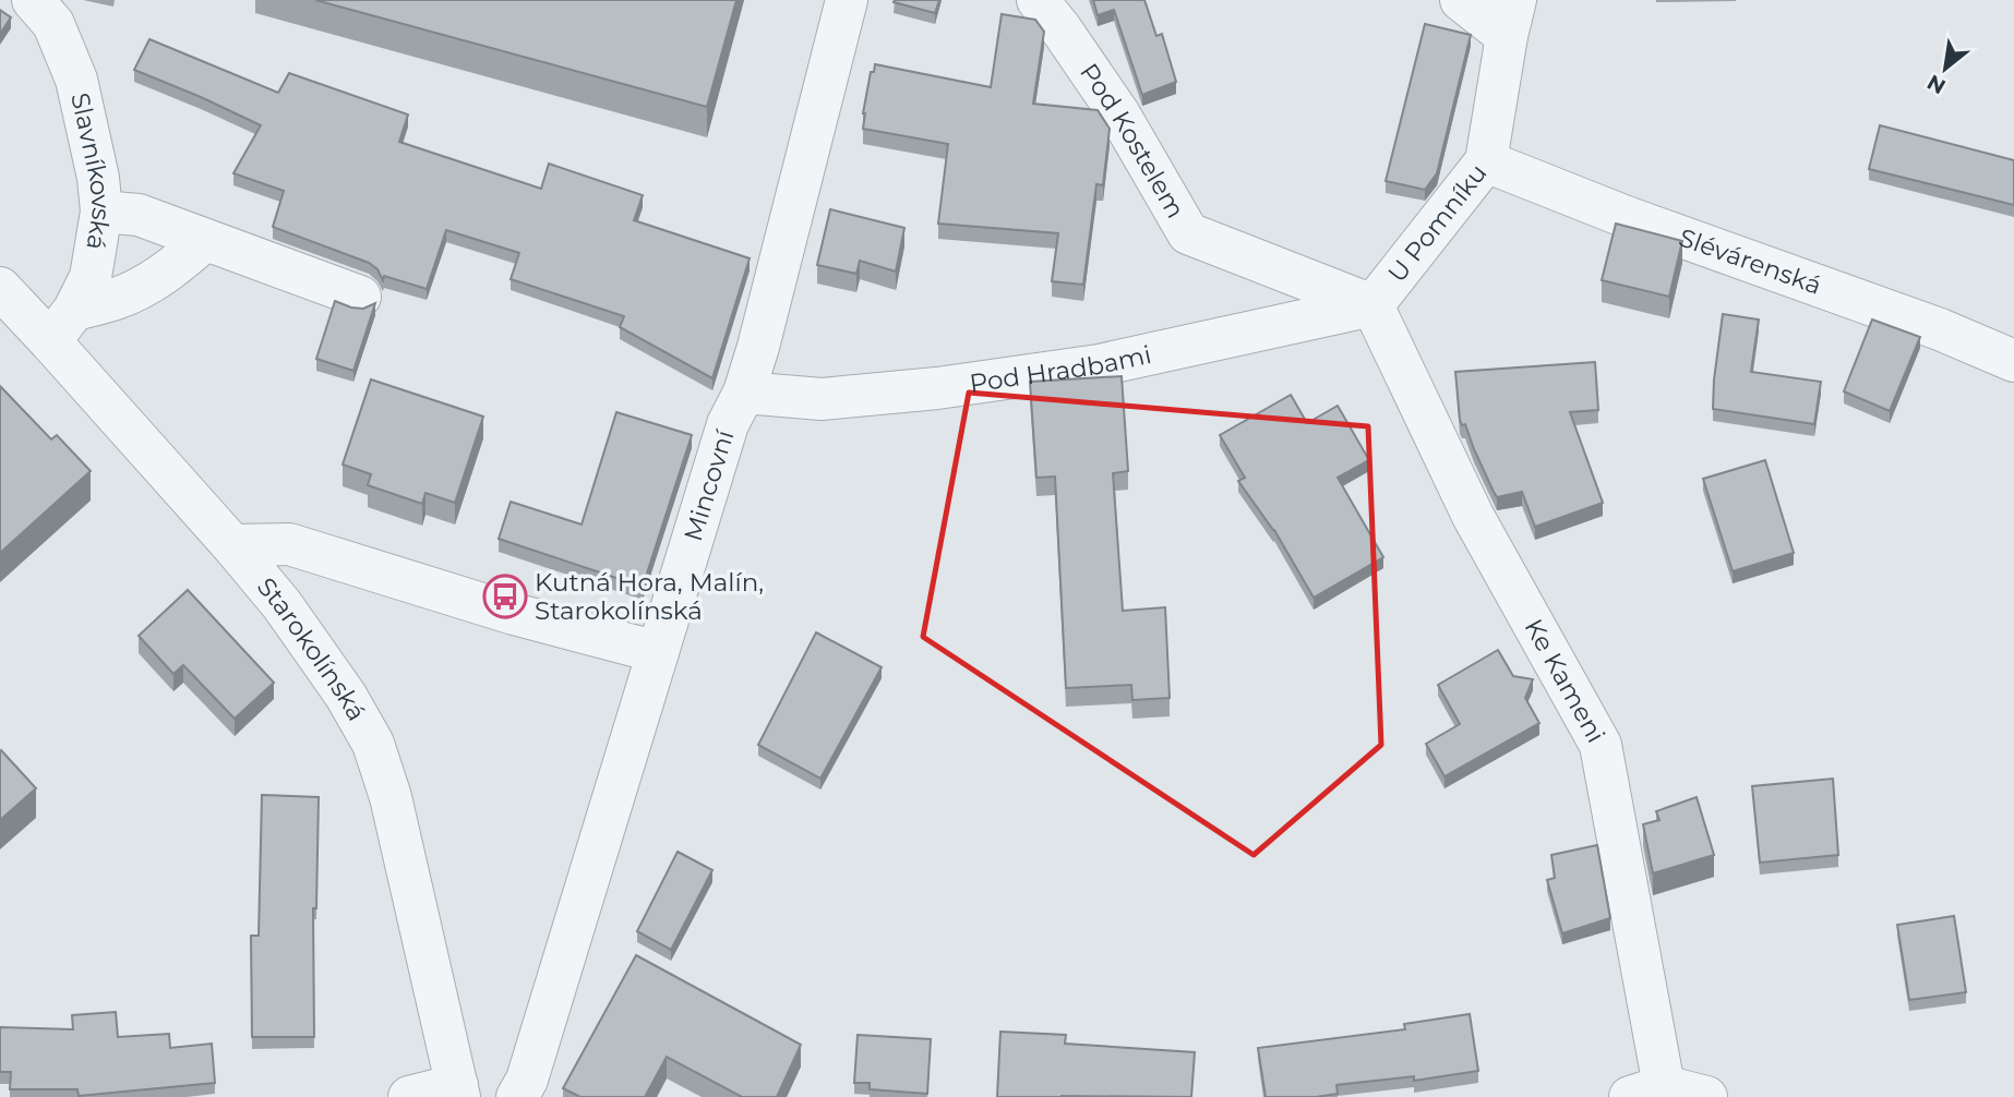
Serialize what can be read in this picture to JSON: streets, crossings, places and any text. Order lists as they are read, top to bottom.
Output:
{
  "streets": {
    "street": [
      "Pod Kostelem",
      "Slavníkovská",
      "U Pomníku",
      "Slévárenská",
      "Pod Hradbami",
      "Mincovní",
      "Starokolínská",
      "Ke Kameni"
    ]
  },
  "crossings": [
    ["Pod Kostelem", "U Pomníku"],
    ["Pod Kostelem", "Pod Hradbami"],
    ["Pod Kostelem", "Ke Kameni"],
    ["Slavníkovská", "Starokolínská"],
    ["U Pomníku", "Slévárenská"],
    ["U Pomníku", "Pod Hradbami"],
    ["U Pomníku", "Ke Kameni"],
    ["Pod Hradbami", "Mincovní"],
    ["Pod Hradbami", "Ke Kameni"]
  ],
  "places": {
    "bus stop": ["Kutná Hora, Malín, Starokolínská"]
  },
  "north": "bottom left"
}
